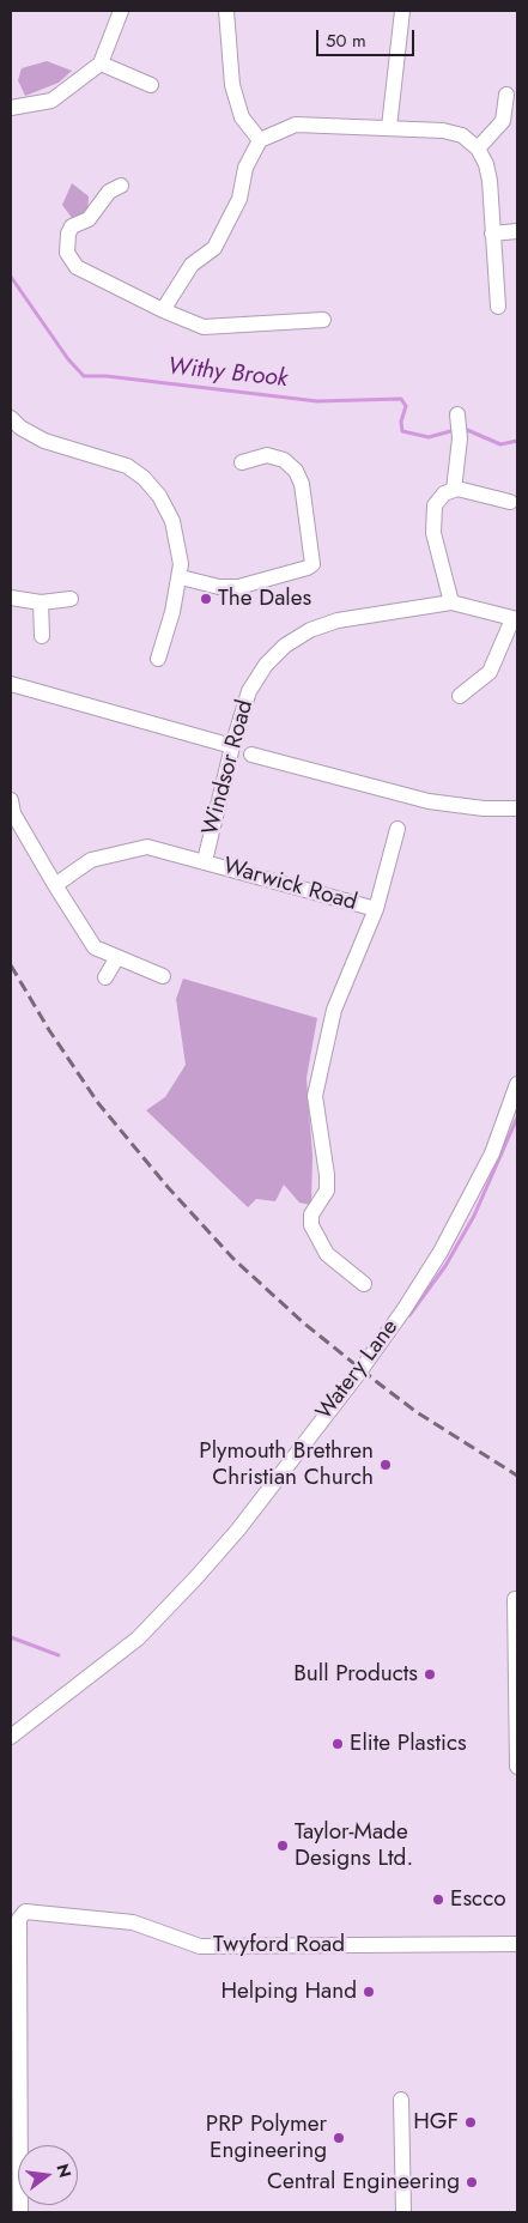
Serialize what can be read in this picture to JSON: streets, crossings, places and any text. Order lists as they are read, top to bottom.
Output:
{
  "streets": {
    "street": [
      "Windsor Road",
      "Warwick Road",
      "Watery Lane",
      "Twyford Road"
    ]
  },
  "crossings": [
    ["Windsor Road", "Warwick Road"]
  ],
  "water": ["Withy Brook"],
  "places": [
    "The Dales",
    "Plymouth Brethren Christian Church",
    "Bull Products",
    "Elite Plastics",
    "Taylor-Made Designs Ltd.",
    "Escco",
    "Helping Hand",
    "HGF",
    "PRP Polymer Engineering",
    "Central Engineering"
  ],
  "scale_bar": "50 m",
  "north": "right"
}
